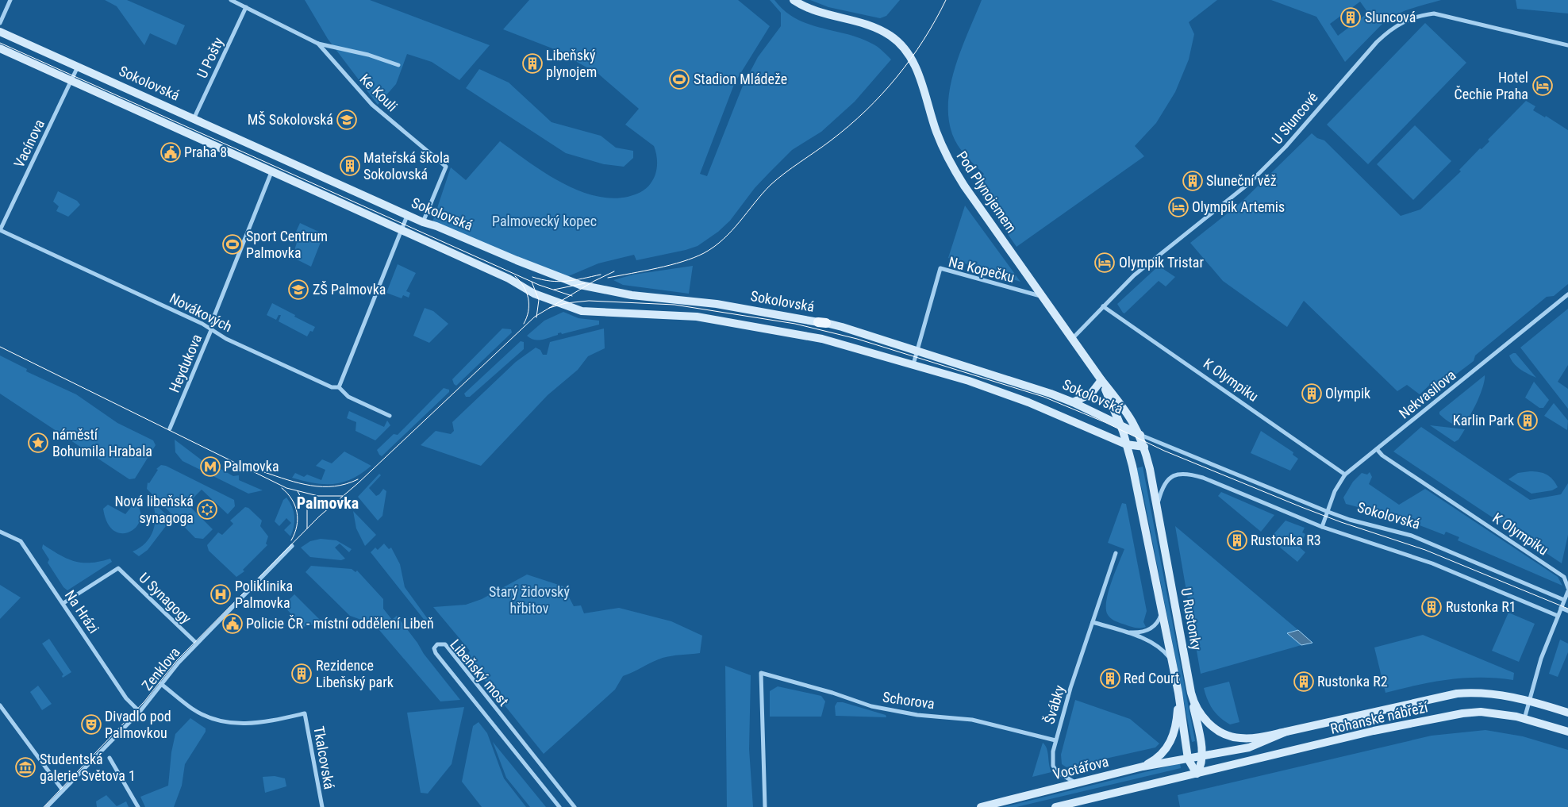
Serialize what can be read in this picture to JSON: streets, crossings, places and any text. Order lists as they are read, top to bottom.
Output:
{
  "streets": {
    "main road": [
      "Sokolovská",
      "Pod Plynojemem",
      "U Rustonky",
      "Rohanské nábřeží",
      "Voctářova"
    ],
    "street": [
      "U Pošty",
      "Ke Kouli",
      "U Sluncové",
      "Vacínova",
      "Na Kopečku",
      "Novákových",
      "Heydukova",
      "K Olympiku",
      "Nekvasilova",
      "U Synagogy",
      "Na Hrázi",
      "Zenklova",
      "Libeňský most",
      "Schorova",
      "Švábky",
      "Tkalcovská"
    ]
  },
  "crossings": [
    ["U Pošty", "Sokolovská"],
    ["Sokolovská", "Ke Kouli"],
    ["Sokolovská", "Vacínova"],
    ["Sokolovská", "Pod Plynojemem"],
    ["Sokolovská", "Na Kopečku"],
    ["Sokolovská", "Heydukova"],
    ["Sokolovská", "Nekvasilova"],
    ["Sokolovská", "U Rustonky"],
    ["U Sluncové", "Pod Plynojemem"],
    ["U Sluncové", "K Olympiku"],
    ["Vacínova", "Novákových"],
    ["Pod Plynojemem", "Na Kopečku"],
    ["Pod Plynojemem", "U Rustonky"],
    ["Novákových", "Heydukova"],
    ["K Olympiku", "Nekvasilova"],
    ["U Synagogy", "Na Hrázi"],
    ["U Synagogy", "Zenklova"],
    ["Na Hrázi", "Zenklova"],
    ["U Rustonky", "Rohanské nábřeží"],
    ["U Rustonky", "Voctářova"],
    ["Zenklova", "Tkalcovská"],
    ["Schorova", "Švábky"],
    ["Švábky", "Voctářova"],
    ["Rohanské nábřeží", "Voctářova"]
  ],
  "districts": ["Palmovka"],
  "parks": ["Palmovecký kopec", "Starý židovský hřbitov"],
  "places": {
    "building": [
      "Sluncová",
      "Libeňský plynojem",
      "Mateřská škola Sokolovská",
      "Sluneční věž",
      "Olympik",
      "Karlin Park",
      "Rustonka R3",
      "Rustonka R1",
      "Rezidence Libeňský park",
      "Red Court",
      "Rustonka R2"
    ],
    "sports": ["Stadion Mládeže", "Sport Centrum Palmovka"],
    "hotel": ["Hotel Čechie Praha", "Olympik Artemis", "Olympik Tristar"],
    "school or university": ["MŠ Sokolovská", "ZŠ Palmovka"],
    "public building": ["Praha 8", "Policie ČR - místní oddělení Libeň"],
    "place": ["náměstí Bohumila Hrabala"],
    "metro station": ["Palmovka"],
    "synagogue": ["Nová libeňská synagoga"],
    "hospital": ["Poliklinika Palmovka"],
    "theatre": ["Divadlo pod Palmovkou"],
    "museum": ["Studentská galerie Světova 1"]
  }
}
